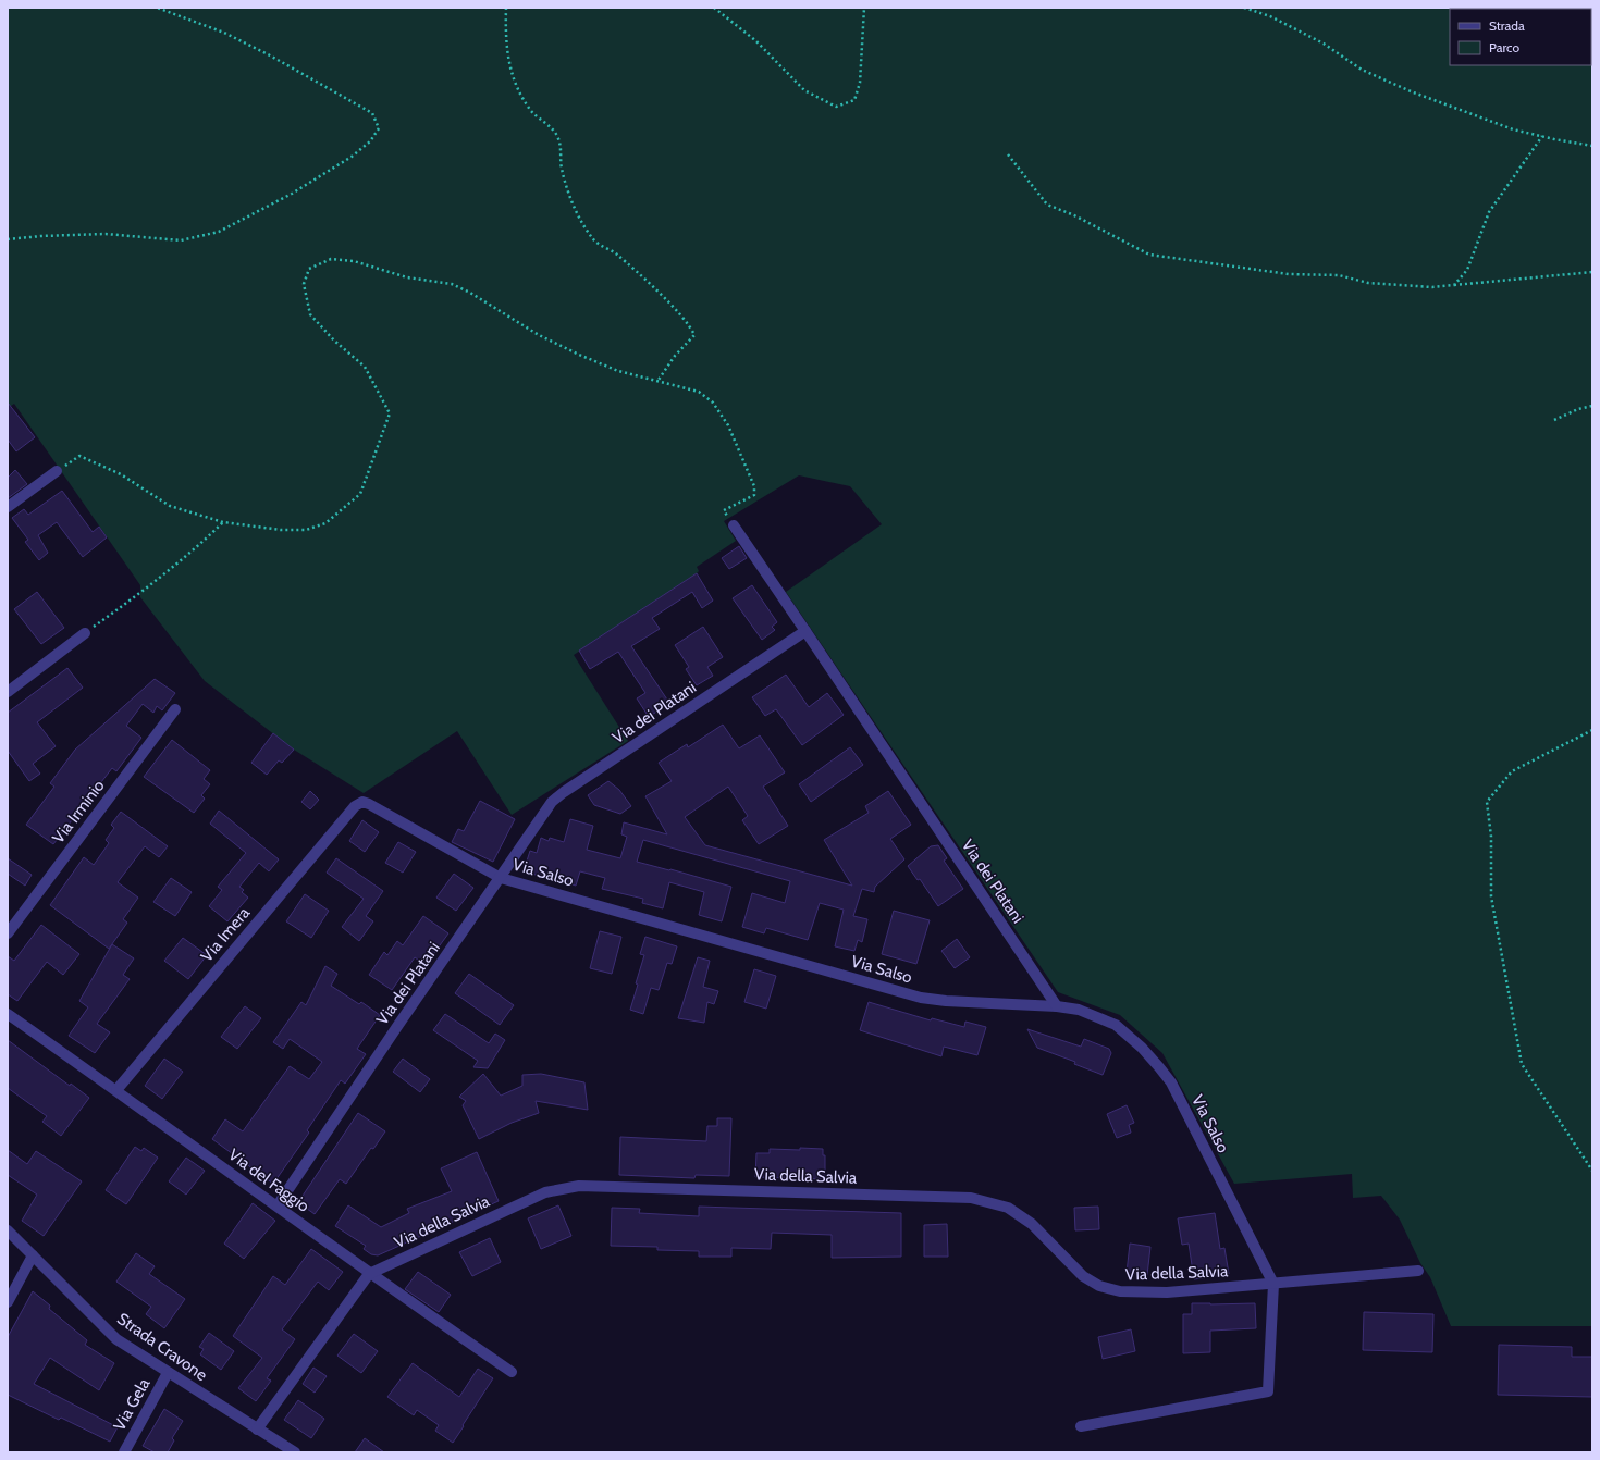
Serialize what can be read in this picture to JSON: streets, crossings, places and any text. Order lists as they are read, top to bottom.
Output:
{
  "streets": {
    "street": [
      "Via dei Platani",
      "Via Irminio",
      "Via Salso",
      "Via Imera",
      "Via della Salvia",
      "Via del Faggio",
      "Strada Cravone",
      "Via Gela"
    ]
  },
  "crossings": [
    ["Via dei Platani", "Via Salso"],
    ["Via dei Platani", "Via del Faggio"],
    ["Via Salso", "Via Imera"],
    ["Via Salso", "Via della Salvia"],
    ["Via Imera", "Via del Faggio"],
    ["Via della Salvia", "Via del Faggio"],
    ["Via della Salvia", "Strada Cravone"],
    ["Strada Cravone", "Via Gela"]
  ],
  "legend": ["Strada", "Parco"]
}
